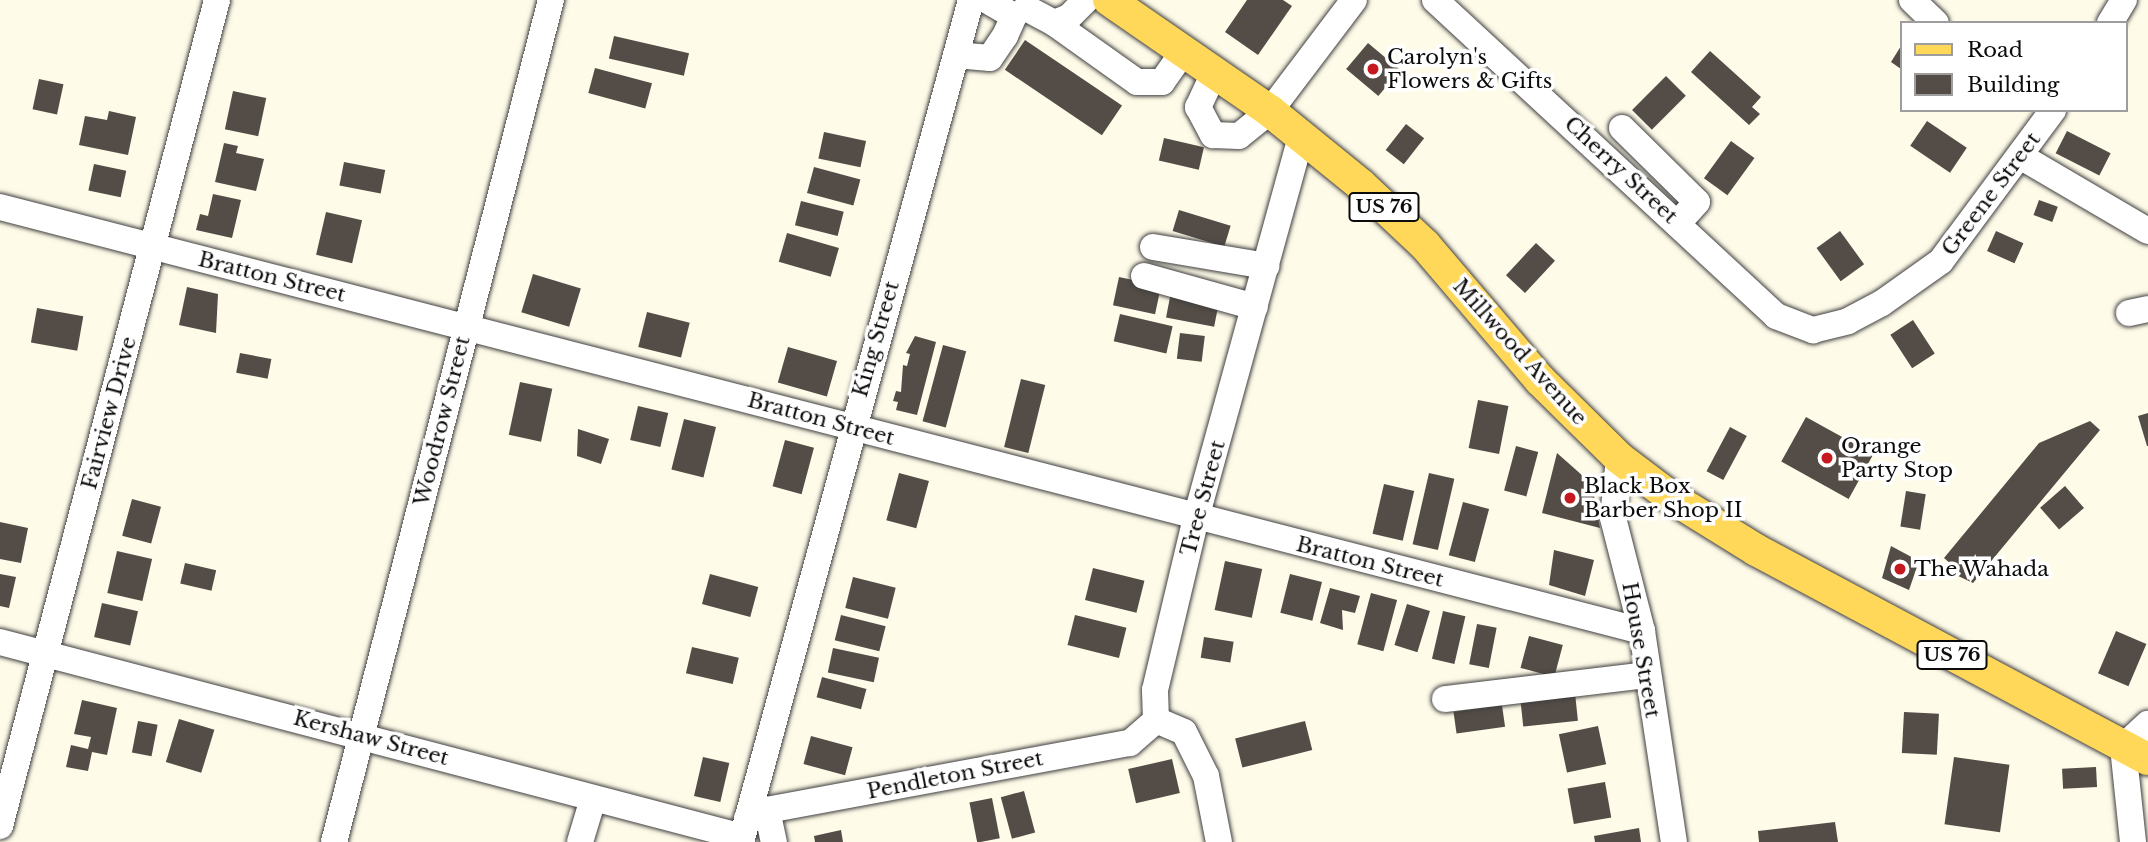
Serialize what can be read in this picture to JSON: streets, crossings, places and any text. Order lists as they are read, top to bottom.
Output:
{
  "streets": {
    "main road": ["US 76", "Millwood Avenue"],
    "street": [
      "Cherry Street",
      "Greene Street",
      "Bratton Street",
      "King Street",
      "Fairview Drive",
      "Woodrow Street",
      "Tree Street",
      "House Street",
      "Kershaw Street",
      "Pendleton Street"
    ]
  },
  "crossings": [
    ["Cherry Street", "Greene Street"],
    ["Bratton Street", "King Street"],
    ["Bratton Street", "Fairview Drive"],
    ["Bratton Street", "Woodrow Street"],
    ["Bratton Street", "Tree Street"],
    ["Bratton Street", "House Street"],
    ["King Street", "Kershaw Street"],
    ["King Street", "Pendleton Street"],
    ["Millwood Avenue", "Tree Street"],
    ["Millwood Avenue", "House Street"],
    ["Fairview Drive", "Kershaw Street"],
    ["Woodrow Street", "Kershaw Street"],
    ["Tree Street", "Pendleton Street"],
    ["Kershaw Street", "Pendleton Street"]
  ],
  "places": [
    "Carolyn's Flowers & Gifts",
    "Orange Party Stop",
    "Black Box Barber Shop II",
    "The Wahada"
  ],
  "legend": ["Road", "Building"]
}
